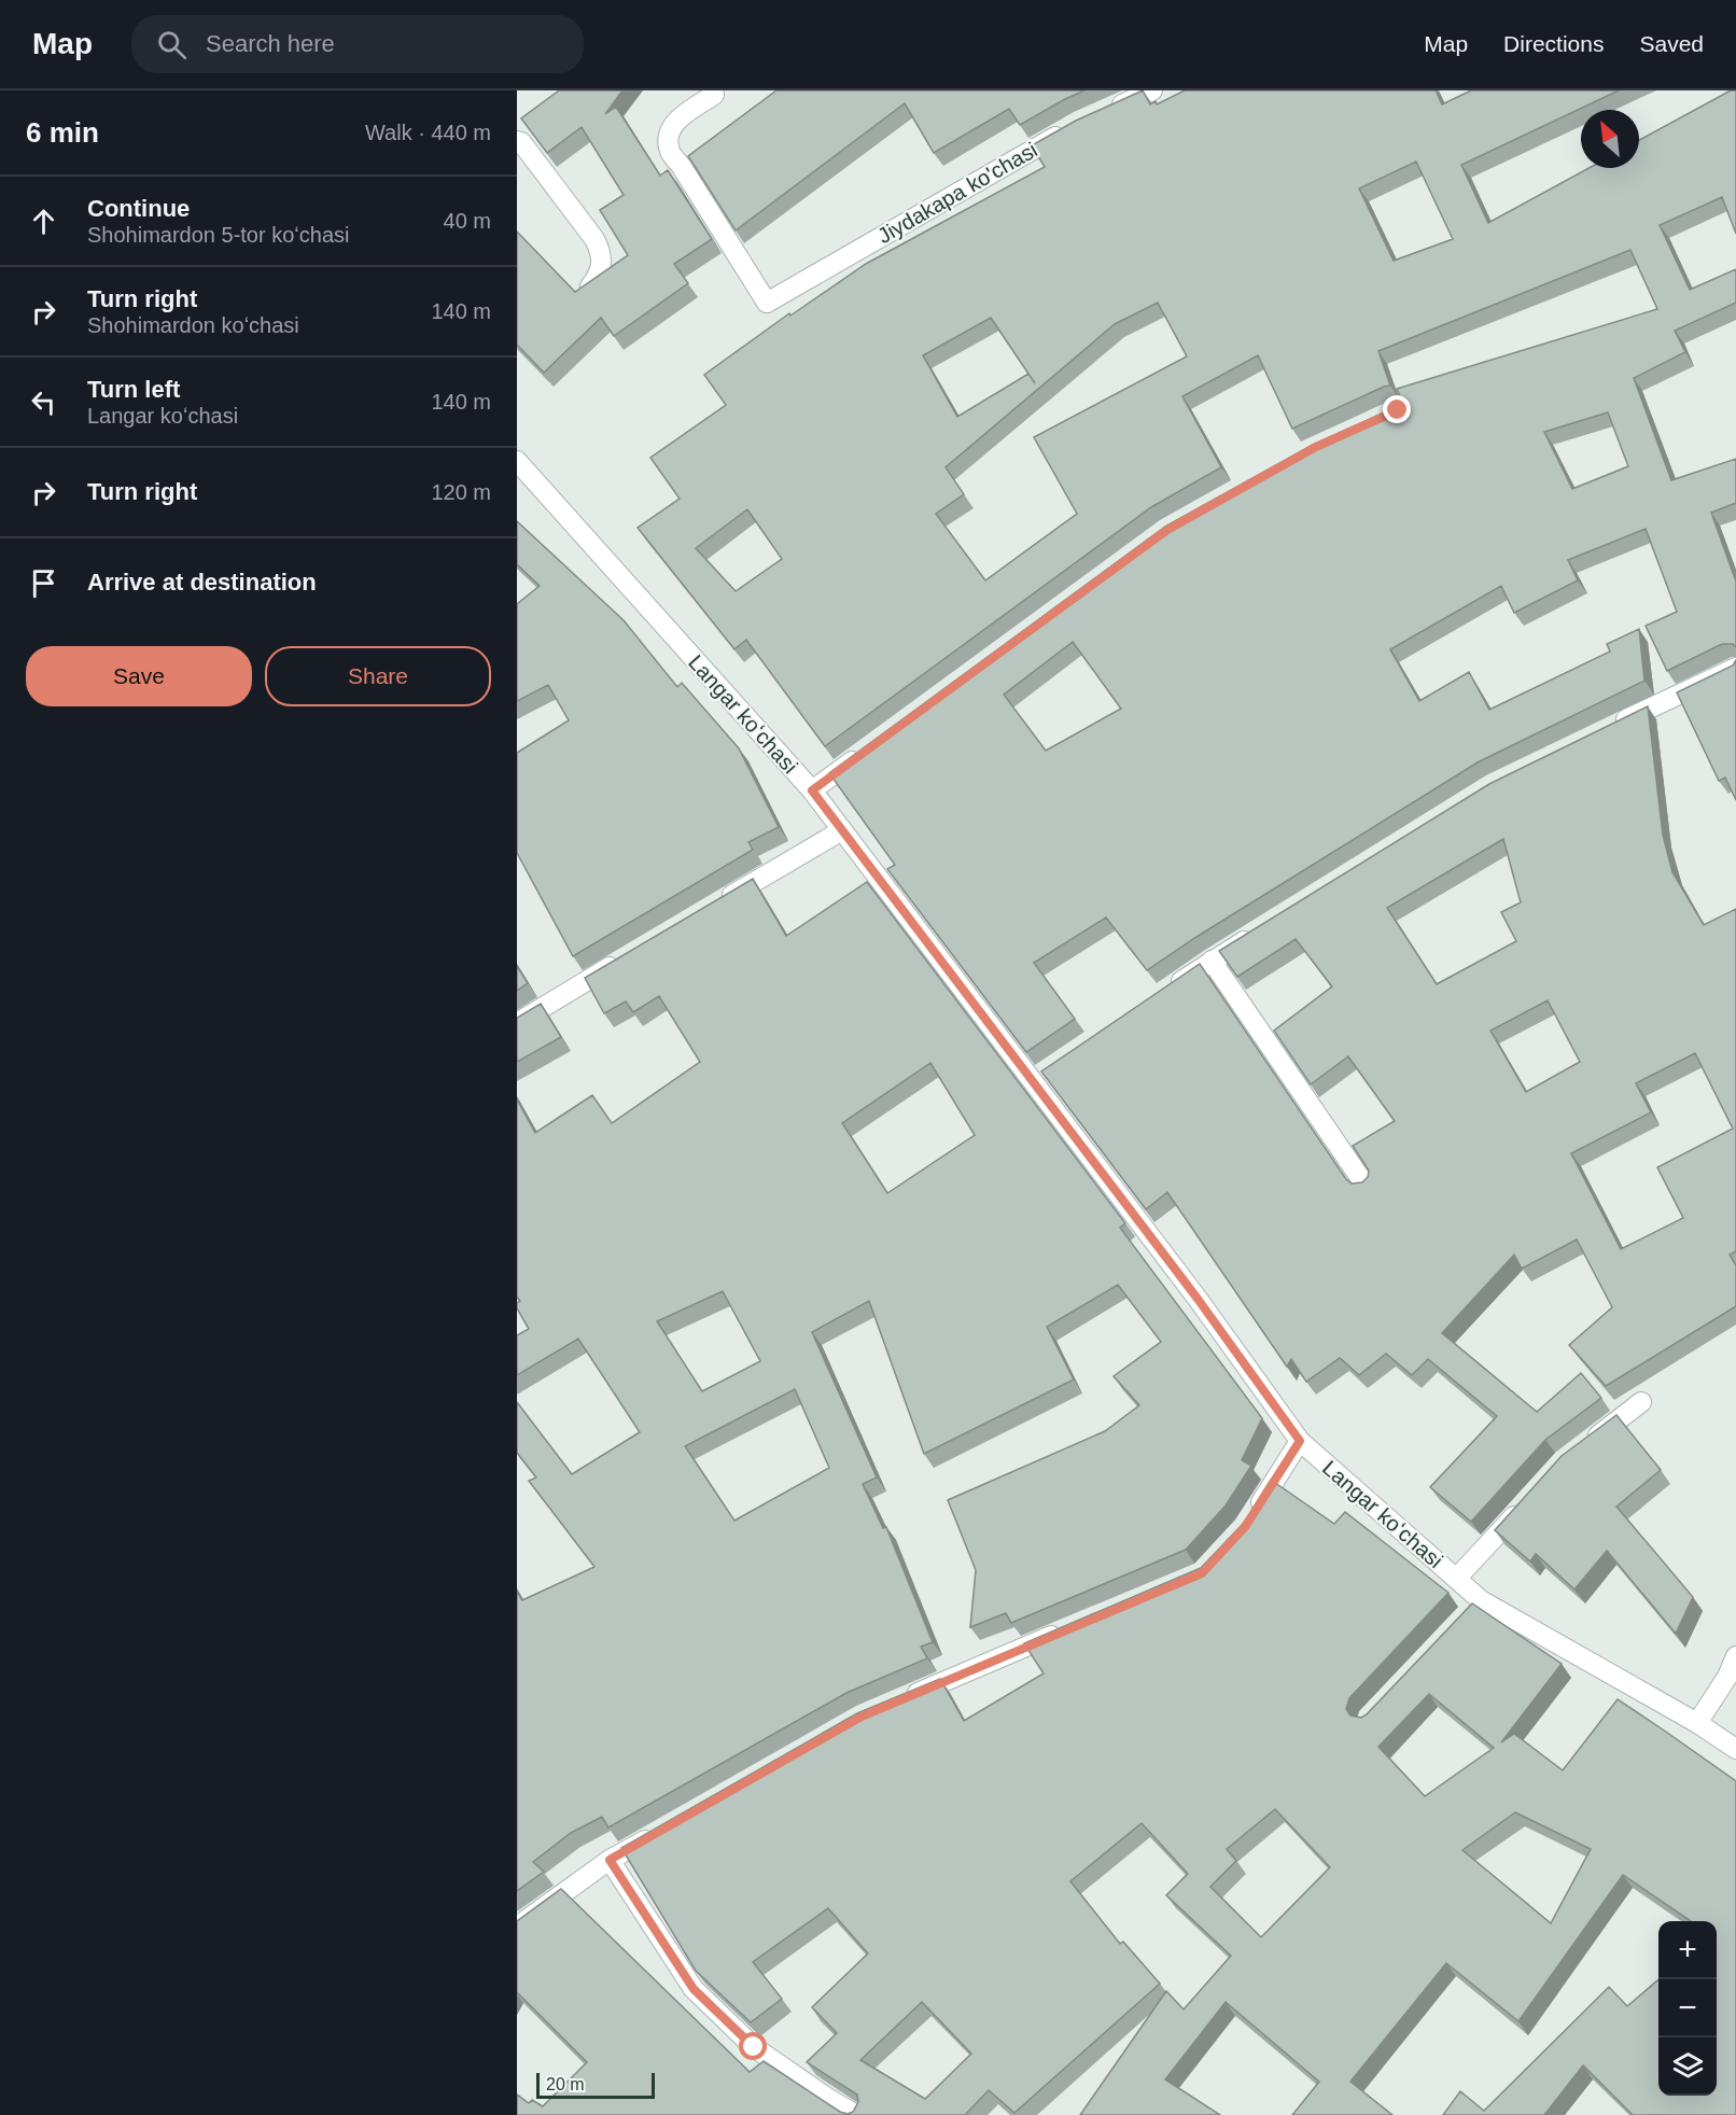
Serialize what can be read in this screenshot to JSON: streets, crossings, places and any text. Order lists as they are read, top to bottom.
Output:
{
  "streets": {
    "street": ["Jiydakapa ko'chasi", "Langar koʻchasi"]
  },
  "scale_bar": "20 m",
  "north": "top left",
  "page": {
    "header": "Map",
    "search": "Search here",
    "nav": ["Map", "Directions", "Saved"],
    "heading": ["6 min", "Walk · 440 m"],
    "list": [
      ["Continue", "Shohimardon 5-tor koʻchasi", "40 m"],
      ["Turn right", "Shohimardon koʻchasi", "140 m"],
      ["Turn left", "Langar koʻchasi", "140 m"],
      ["Turn right", "120 m"],
      "Arrive at destination"
    ],
    "buttons": ["Save", "Share"],
    "map_buttons": ["+", "−"],
    "scale": "20 m"
  }
}
